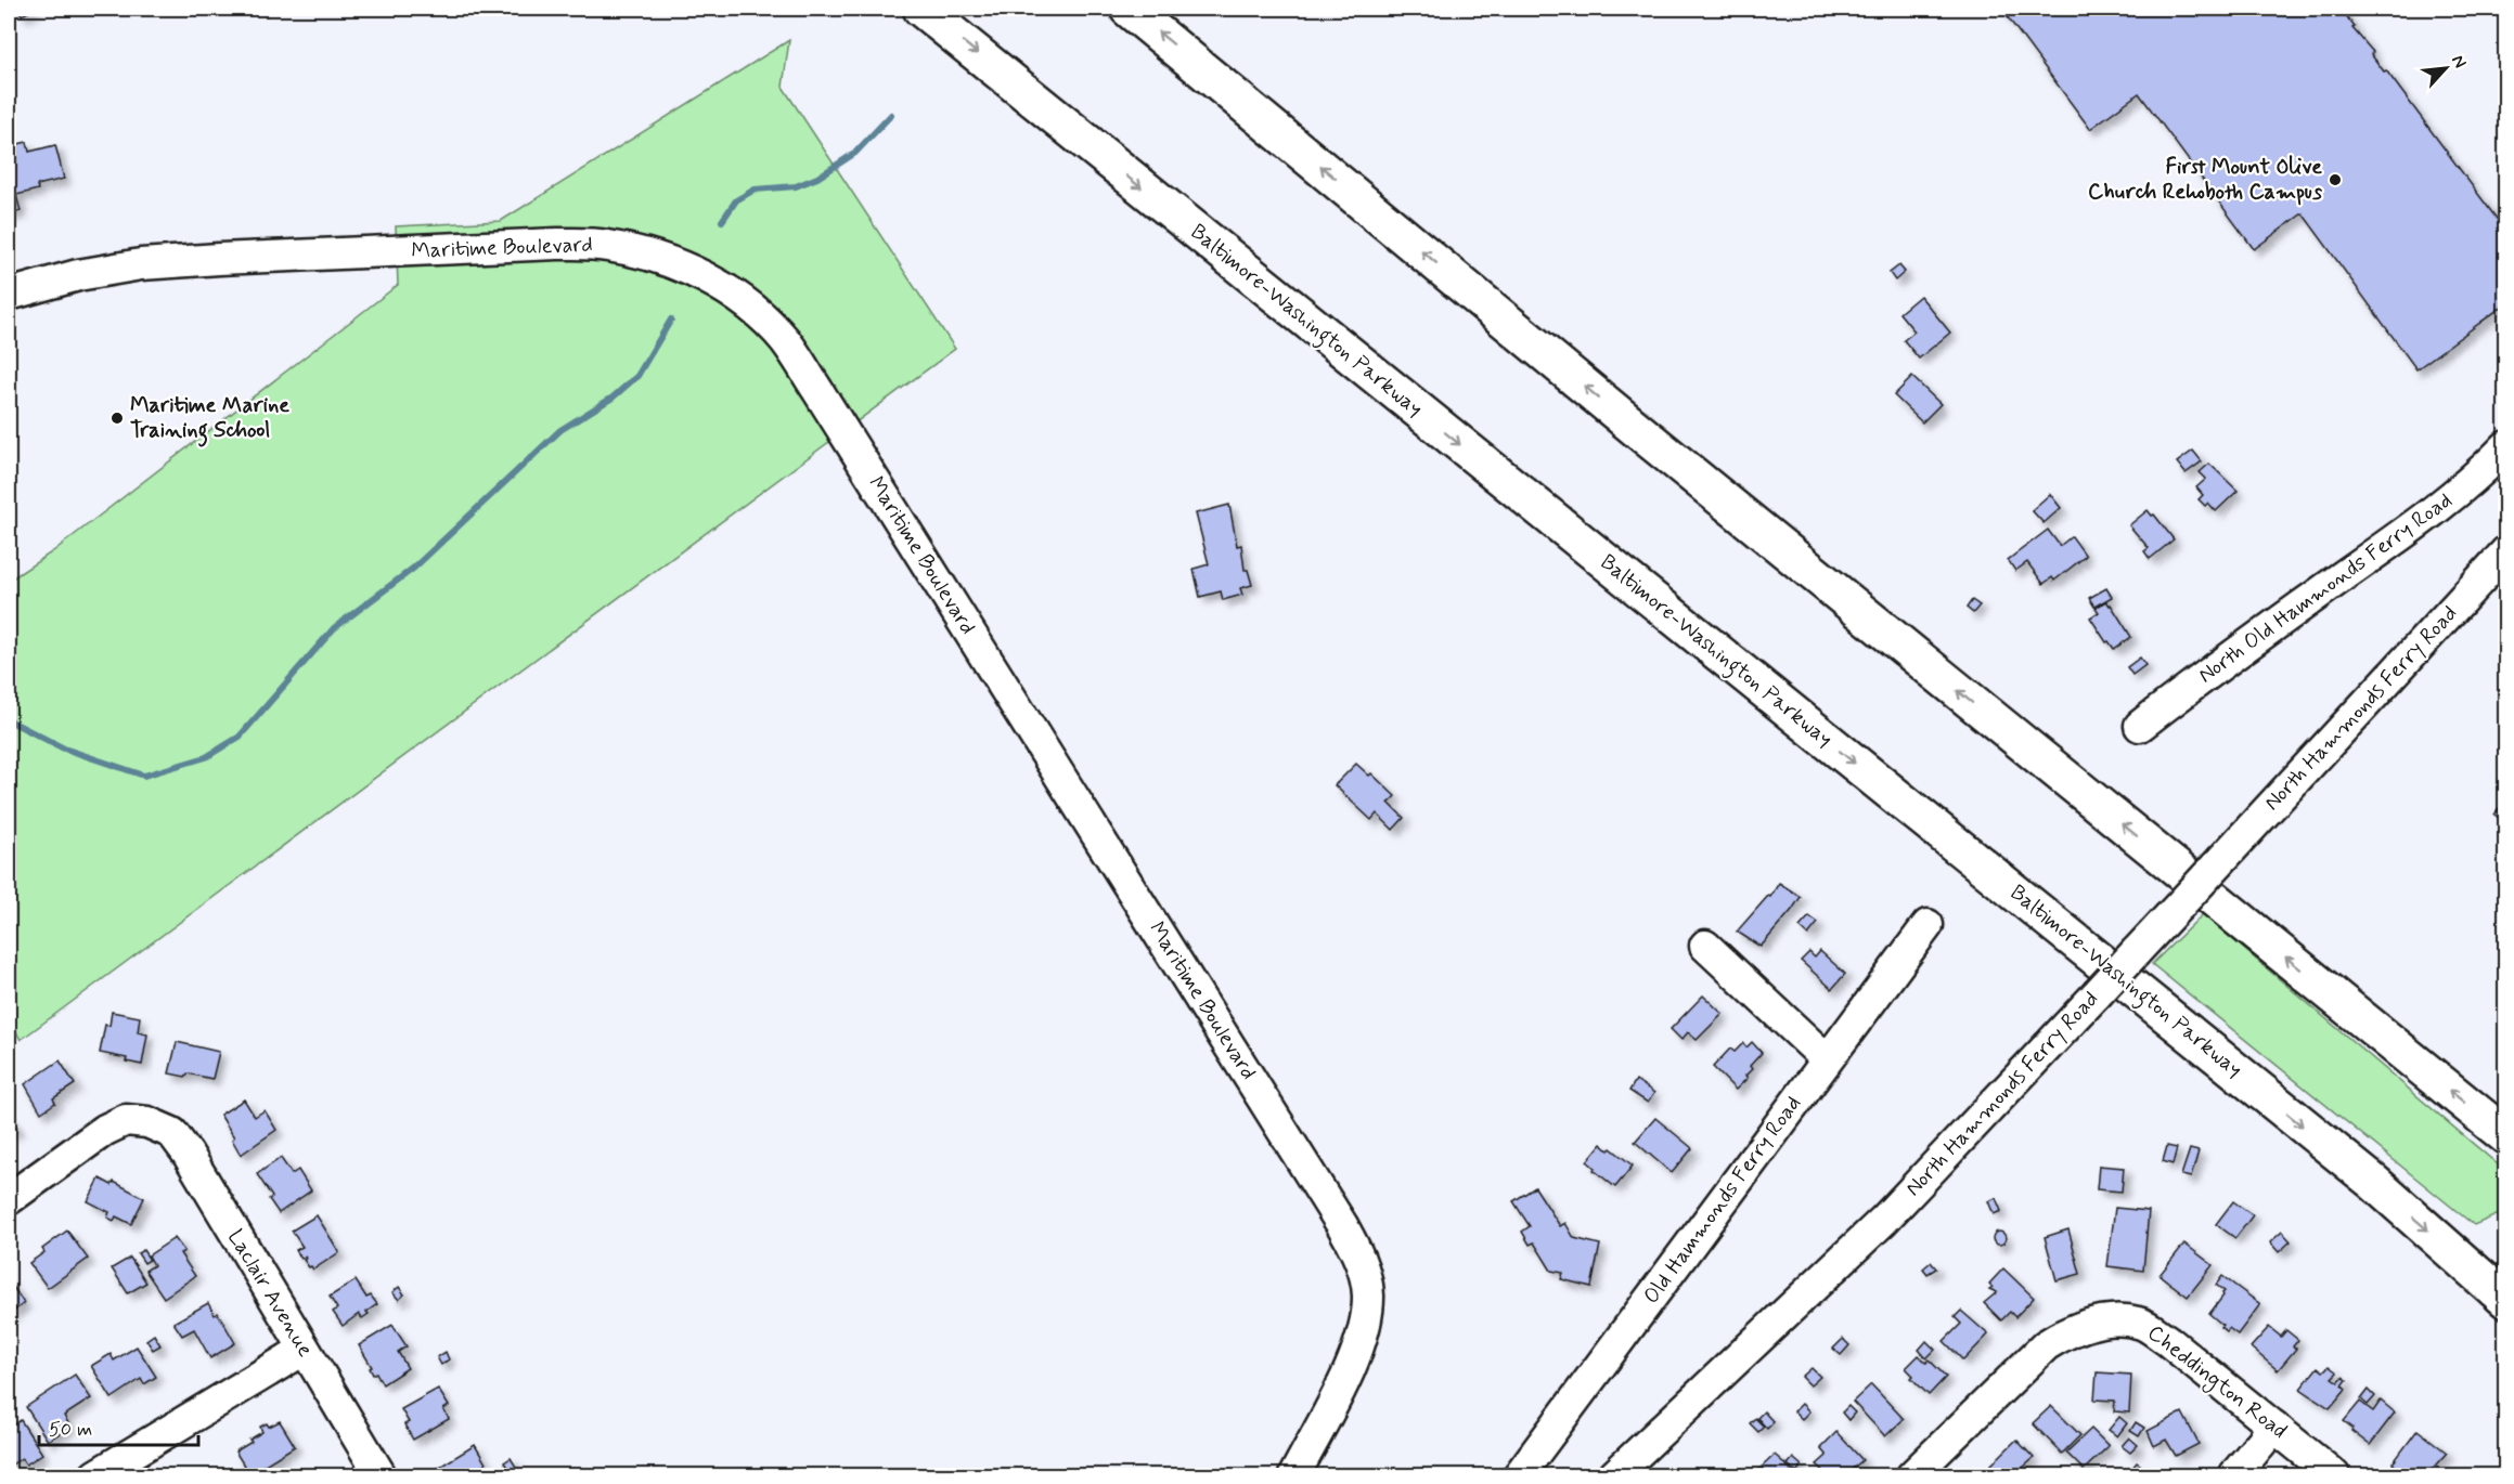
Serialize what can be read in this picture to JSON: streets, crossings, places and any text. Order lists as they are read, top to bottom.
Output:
{
  "streets": {
    "highway": ["Baltimore-Washington Parkway"],
    "street": [
      "Maritime Boulevard",
      "North Old Hammonds Ferry Road",
      "North Hammonds Ferry Road",
      "Old Hammonds Ferry Road",
      "Laclair Avenue",
      "Cheddington Road"
    ]
  },
  "places": ["First Mount Olive Church Rehoboth Campus", "Maritime Marine Training School"],
  "scale_bar": "50 m",
  "north": "top right"
}
